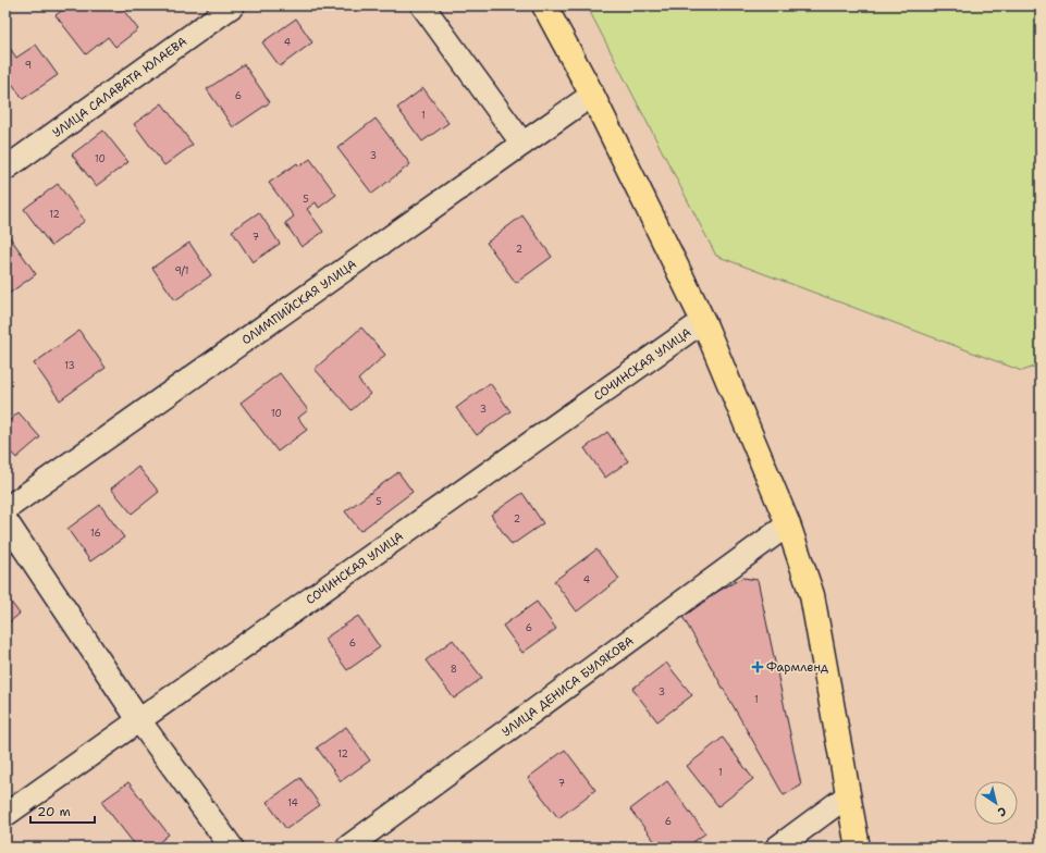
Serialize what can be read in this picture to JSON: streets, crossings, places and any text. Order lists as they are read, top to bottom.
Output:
{
  "streets": {
    "street": [
      "УЛИЦА САЛАВАТА ЮЛАЕВА",
      "ОЛИМПИЙСКАЯ УЛИЦА",
      "СОЧИНСКАЯ УЛИЦА",
      "УЛИЦА ДЕНИСА БУЛЯКОВА"
    ]
  },
  "places": {
    "health": ["Фармленд"]
  },
  "house_numbers": [
    "4",
    "9",
    "6",
    "1",
    "3",
    "10",
    "5",
    "12",
    "7",
    "2",
    "9/1",
    "13",
    "3",
    "10",
    "5",
    "2",
    "16",
    "4",
    "6",
    "6",
    "8",
    "3",
    "1",
    "12",
    "1",
    "7",
    "14",
    "6"
  ],
  "scale_bar": "20 m",
  "north": "bottom right"
}
